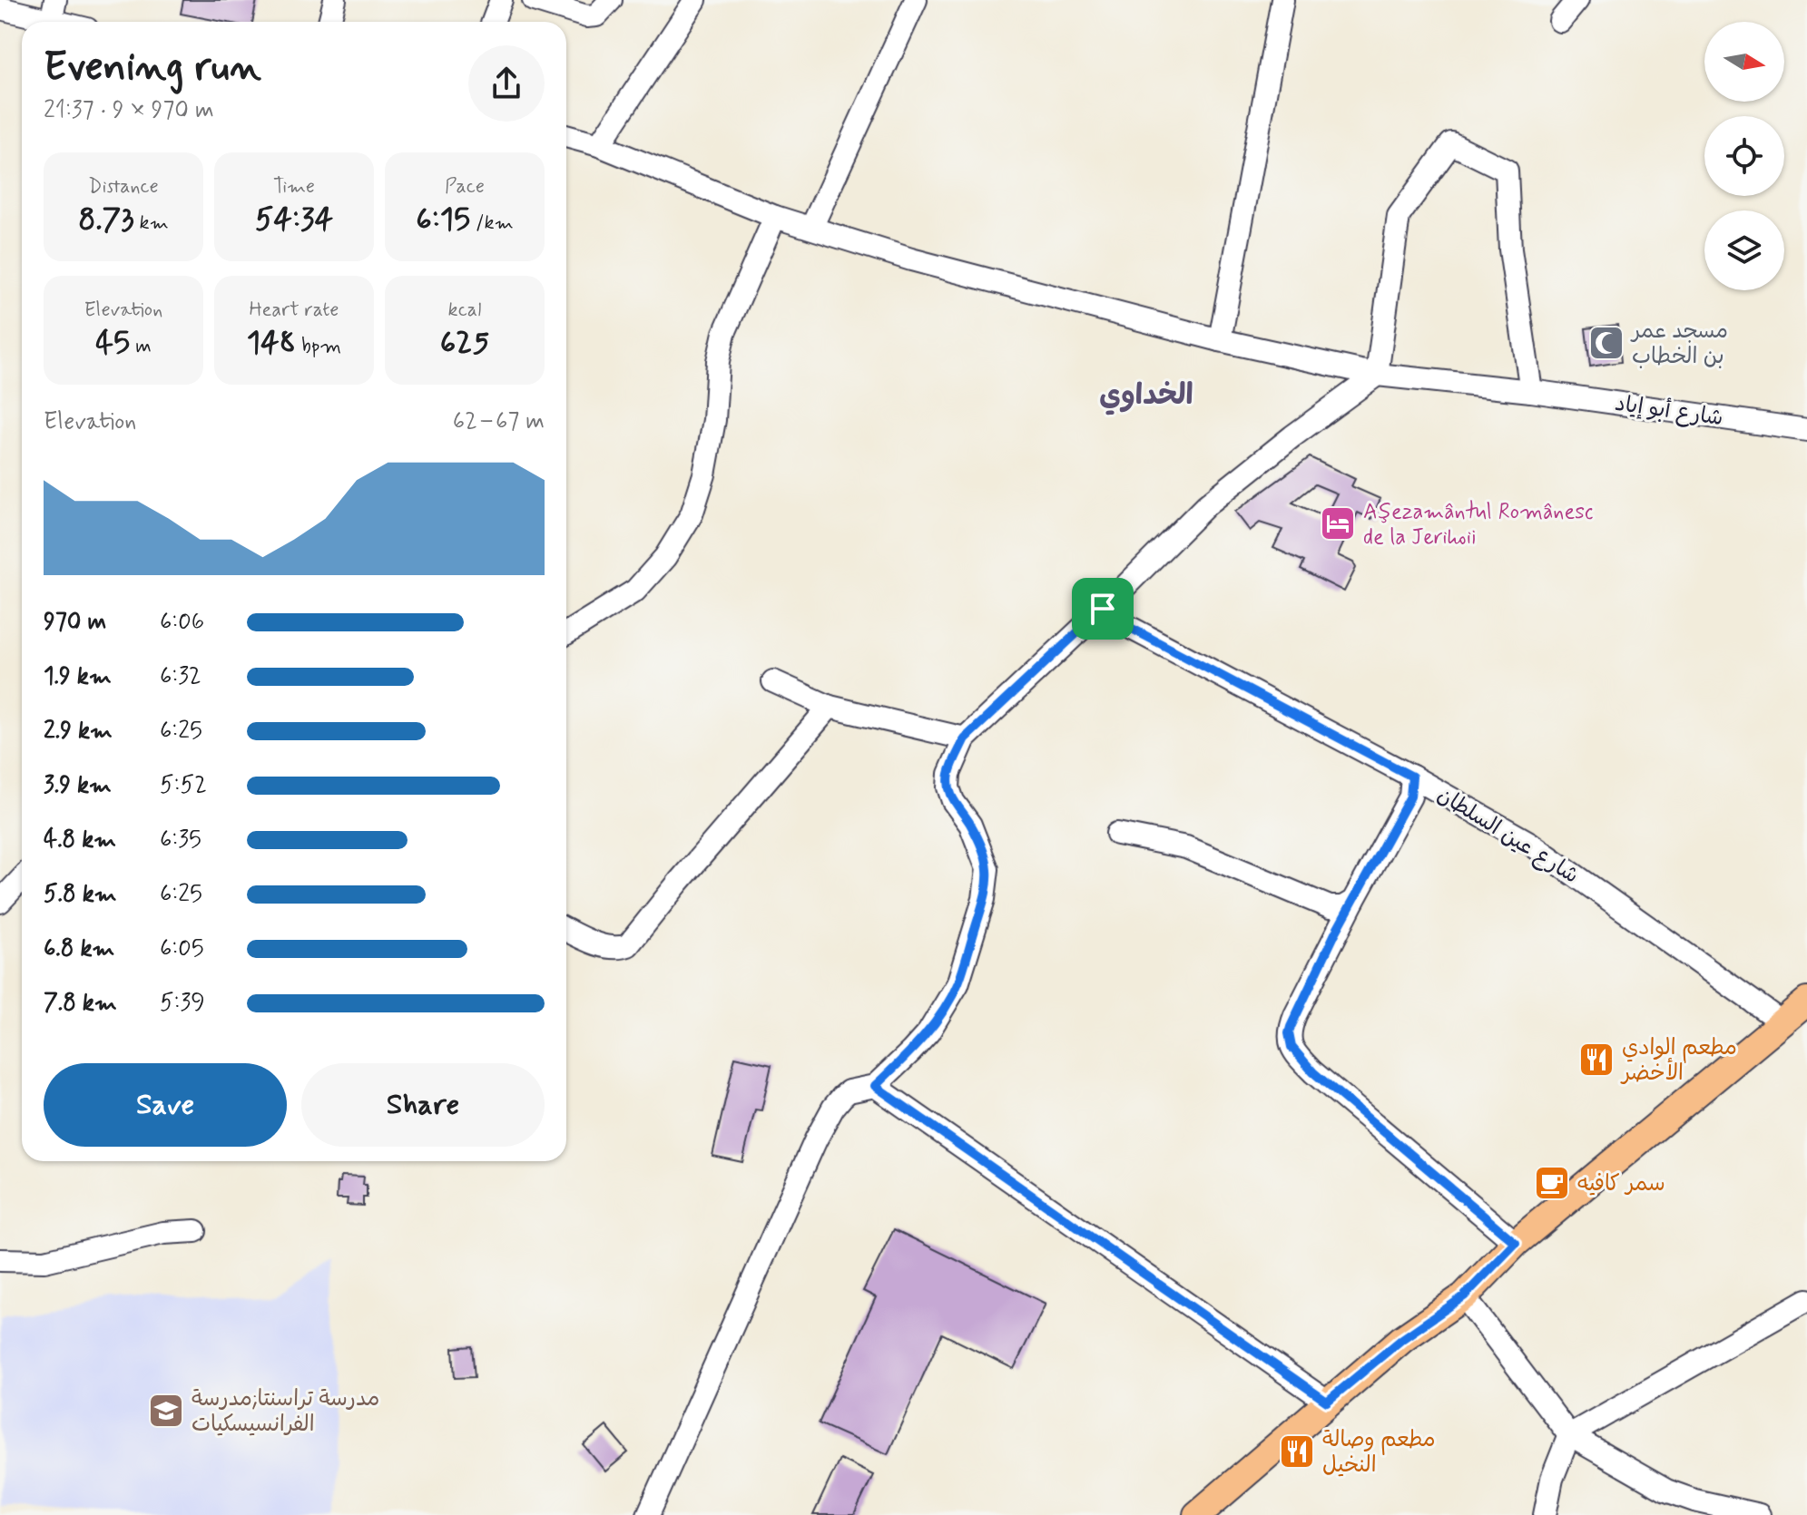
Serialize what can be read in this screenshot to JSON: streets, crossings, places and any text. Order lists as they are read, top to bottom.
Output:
{
  "streets": {
    "street": ["شارع أبو إياد", "شارع عين السلطان"]
  },
  "districts": ["الخداوي"],
  "places": {
    "mosque": ["مسجد عمر بن الخطاب"],
    "hotel": ["Aşezamântul Românesc de la Jerihoii"],
    "restaurant": ["مطعم الوادي الأخضر", "مطعم وصالة النخيل"],
    "cafe": ["سمر كافيه"],
    "school or university": ["مدرسة تراسنتا;مدرسة الفرانسيسكيات"]
  },
  "north": "right",
  "page": {
    "heading": ["Evening run", "21:37 · 9 × 970 m"],
    "stats": [
      ["Distance", "8.73 km"],
      ["Time", "54:34"],
      ["Pace", "6:15 /km"],
      ["Elevation", "45 m"],
      ["Heart rate", "148 bpm"],
      ["kcal", "625"]
    ],
    "chart": ["Elevation", "62–67 m"],
    "list": [
      {
        "name": "970 m",
        "note": "6:06"
      },
      {
        "name": "1.9 km",
        "note": "6:32"
      },
      {
        "name": "2.9 km",
        "note": "6:25"
      },
      {
        "name": "3.9 km",
        "note": "5:52"
      },
      {
        "name": "4.8 km",
        "note": "6:35"
      },
      {
        "name": "5.8 km",
        "note": "6:25"
      },
      {
        "name": "6.8 km",
        "note": "6:05"
      },
      {
        "name": "7.8 km",
        "note": "5:39"
      }
    ],
    "buttons": ["Save", "Share"]
  }
}
